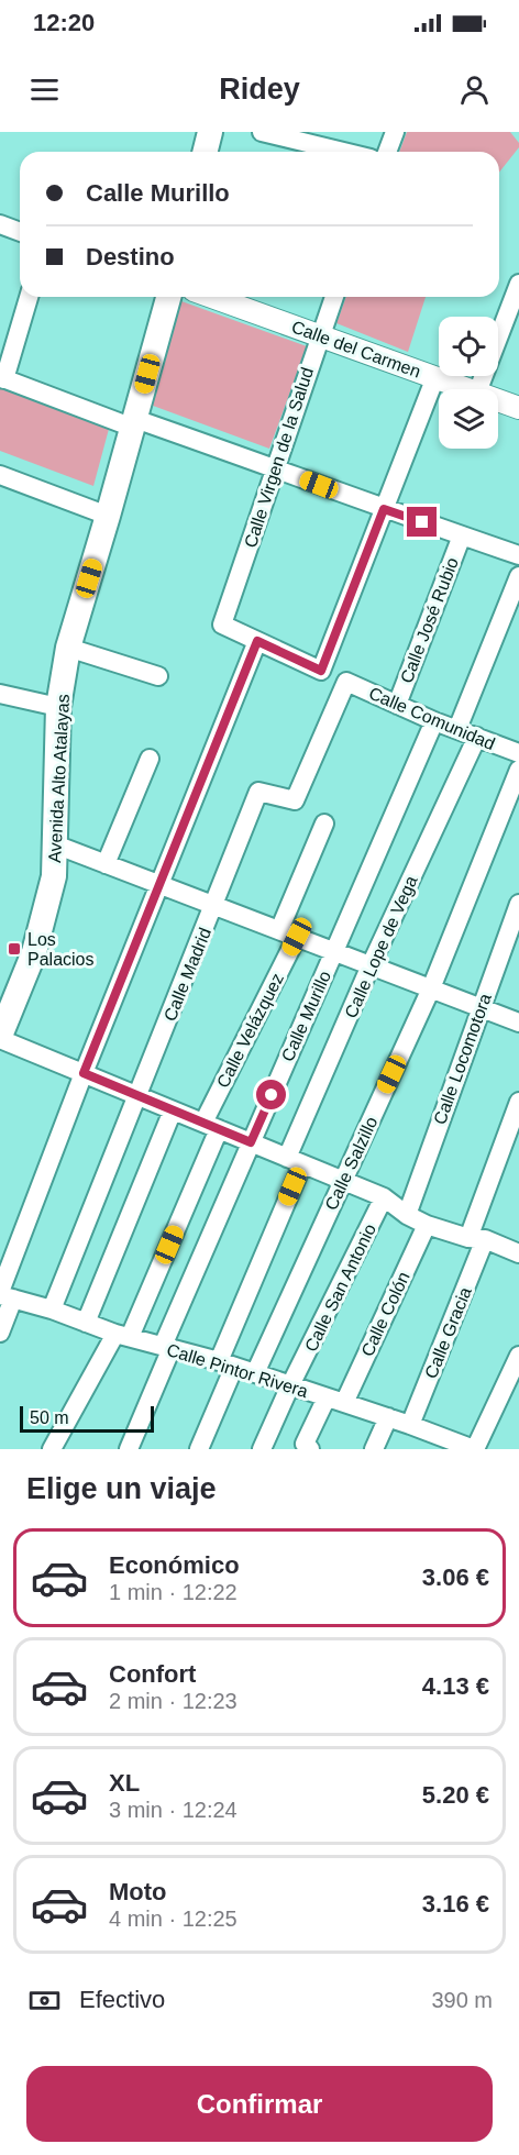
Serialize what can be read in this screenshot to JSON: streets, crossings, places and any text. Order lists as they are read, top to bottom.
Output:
{
  "streets": {
    "main road": ["Avenida Alto Atalayas"],
    "street": [
      "Calle del Carmen",
      "Calle Virgen de la Salud",
      "Calle José Rubio",
      "Calle Comunidad",
      "Calle Lope de Vega",
      "Calle Madrid",
      "Calle Murillo",
      "Calle Velázquez",
      "Calle Locomotora",
      "Calle Salzillo",
      "Calle San Antonio",
      "Calle Colón",
      "Calle Gracia",
      "Calle Pintor Rivera"
    ]
  },
  "crossings": [
    ["Calle del Carmen", "Calle Virgen de la Salud"],
    ["Calle José Rubio", "Calle Comunidad"],
    ["Calle Comunidad", "Calle Lope de Vega"],
    ["Calle Comunidad", "Calle Madrid"],
    ["Calle Comunidad", "Calle Murillo"],
    ["Calle Lope de Vega", "Calle Pintor Rivera"],
    ["Calle Madrid", "Calle Pintor Rivera"],
    ["Calle Murillo", "Calle Pintor Rivera"],
    ["Calle Velázquez", "Calle Pintor Rivera"],
    ["Calle Salzillo", "Calle Pintor Rivera"],
    ["Calle San Antonio", "Calle Pintor Rivera"],
    ["Calle Colón", "Calle Pintor Rivera"],
    ["Calle Gracia", "Calle Pintor Rivera"]
  ],
  "places": {
    "transit": ["Los Palacios"]
  },
  "scale_bar": "50 m",
  "page": {
    "status": "12:20",
    "header": "Ridey",
    "banner": ["Calle Murillo", "Destino"],
    "scale": "50 m",
    "heading": "Elige un viaje",
    "list": [
      {
        "name": "Económico",
        "note": "1 min · 12:22",
        "value": "3.06 €"
      },
      {
        "name": "Confort",
        "note": "2 min · 12:23",
        "value": "4.13 €"
      },
      {
        "name": "XL",
        "note": "3 min · 12:24",
        "value": "5.20 €"
      },
      {
        "name": "Moto",
        "note": "4 min · 12:25",
        "value": "3.16 €"
      }
    ],
    "pay": ["Efectivo", "390 m"],
    "buttons": "Confirmar"
  }
}
